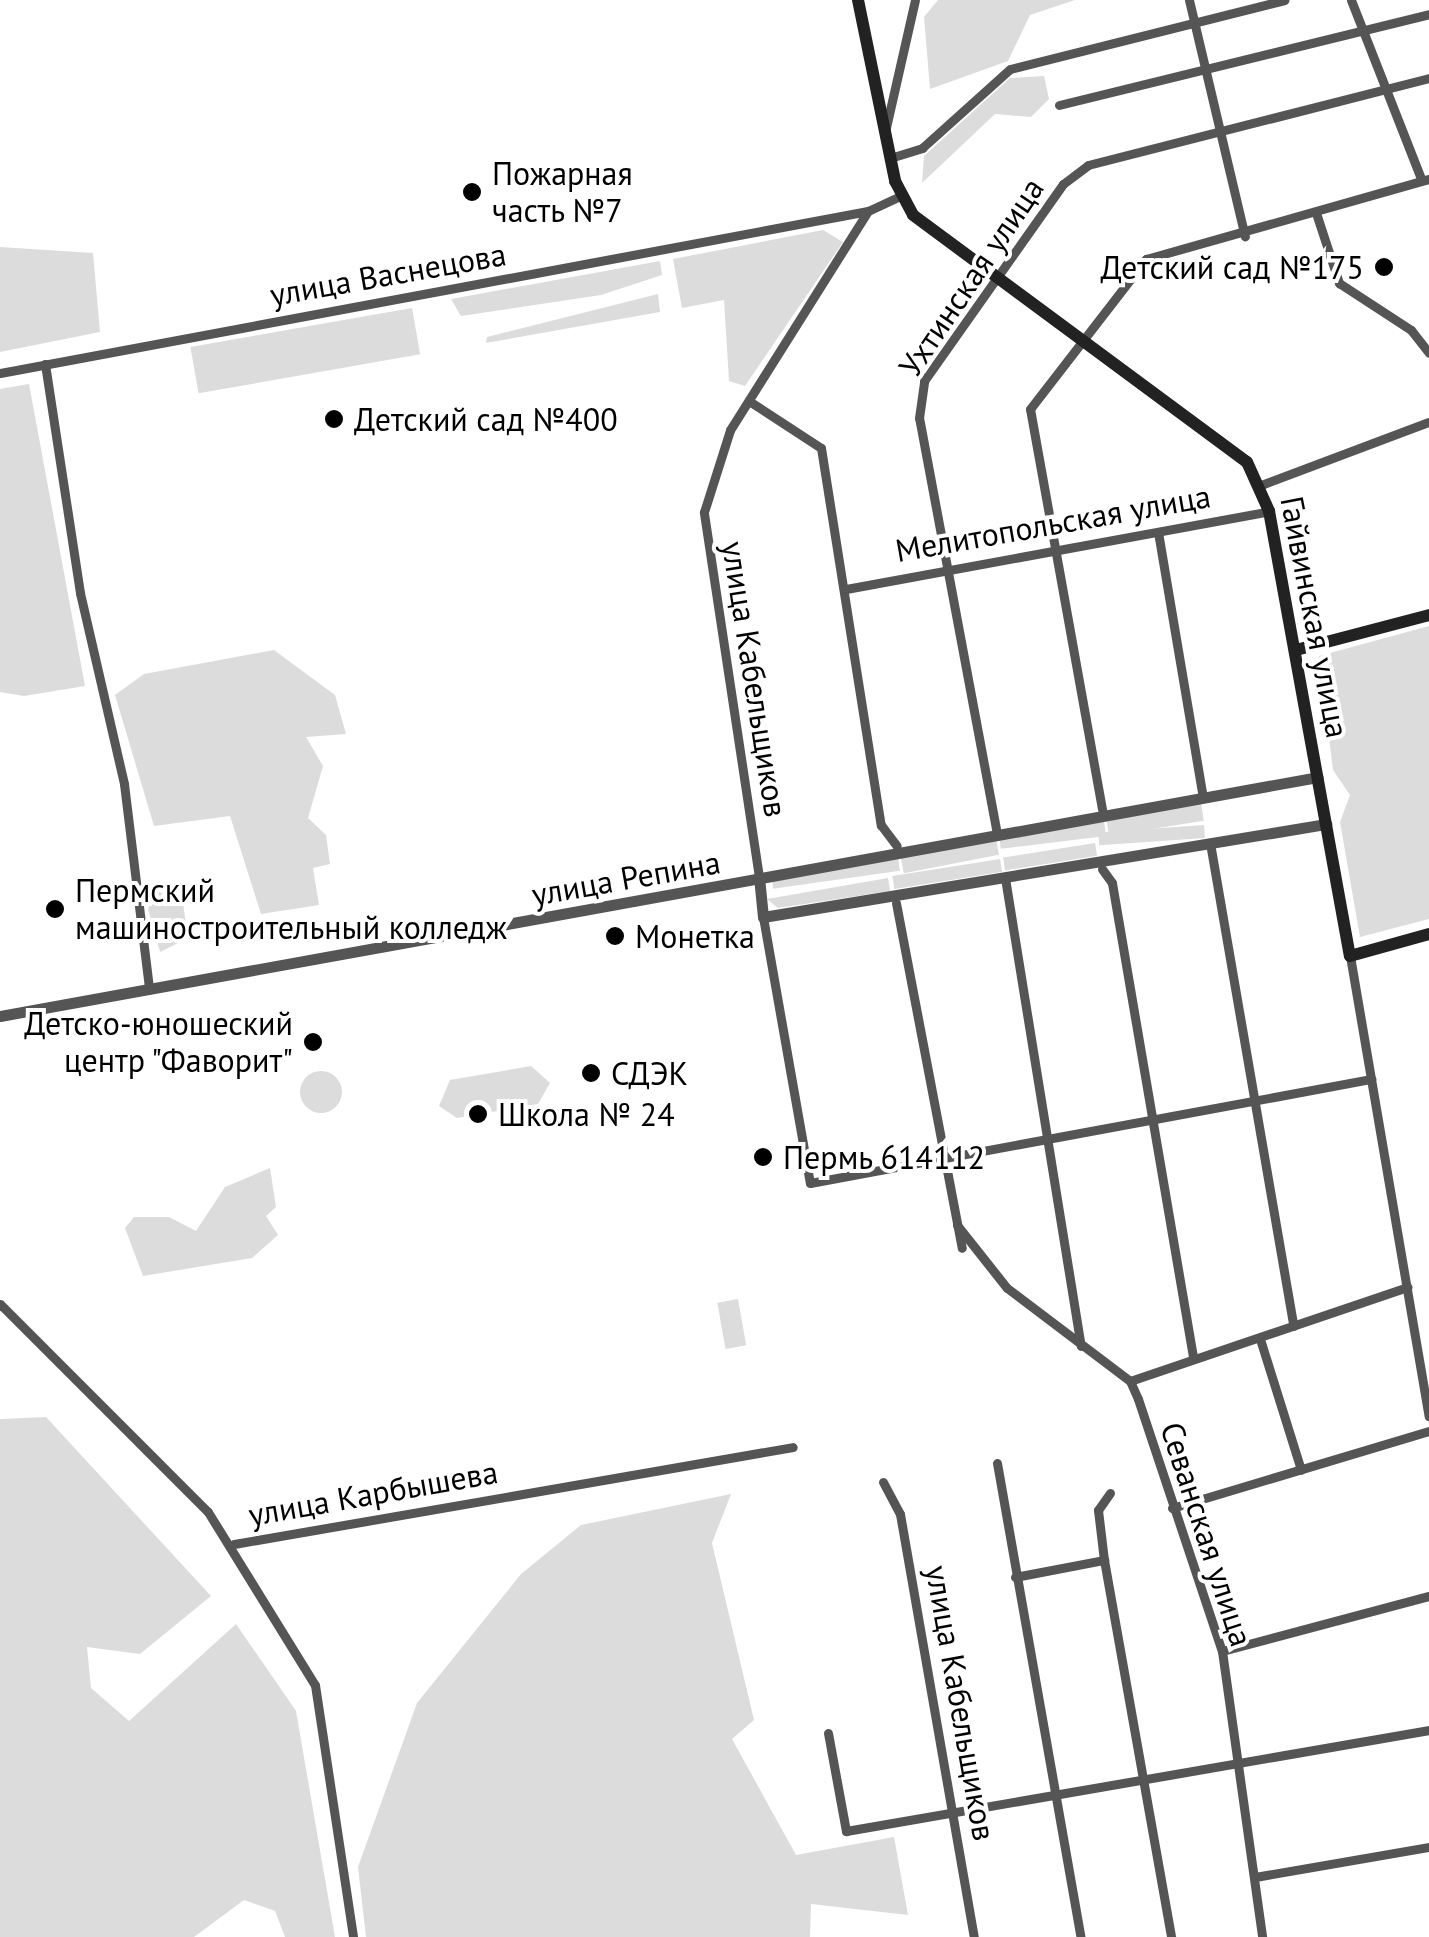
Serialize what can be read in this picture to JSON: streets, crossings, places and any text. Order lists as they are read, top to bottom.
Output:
{
  "streets": {
    "main road": ["Гайвинская улица"],
    "street": [
      "улица Васнецова",
      "Ухтинская улица",
      "Мелитопольская улица",
      "улица Кабельщиков",
      "улица Репина",
      "улица Карбышева",
      "Севанская улица"
    ]
  },
  "crossings": [
    ["улица Васнецова", "Гайвинская улица"],
    ["улица Васнецова", "улица Кабельщиков"],
    ["Ухтинская улица", "Мелитопольская улица"],
    ["Ухтинская улица", "Гайвинская улица"],
    ["Ухтинская улица", "улица Репина"],
    ["Мелитопольская улица", "Гайвинская улица"],
    ["Гайвинская улица", "улица Репина"],
    ["улица Кабельщиков", "улица Репина"]
  ],
  "places": [
    "Пожарная часть №7",
    "Детский сад №175",
    "Детский сад №400",
    "Пермский машиностроительный колледж",
    "Монетка",
    "Детско-юношеский центр \"Фаворит\"",
    "СДЭК",
    "Школа № 24",
    "Пермь 614112"
  ]
}
